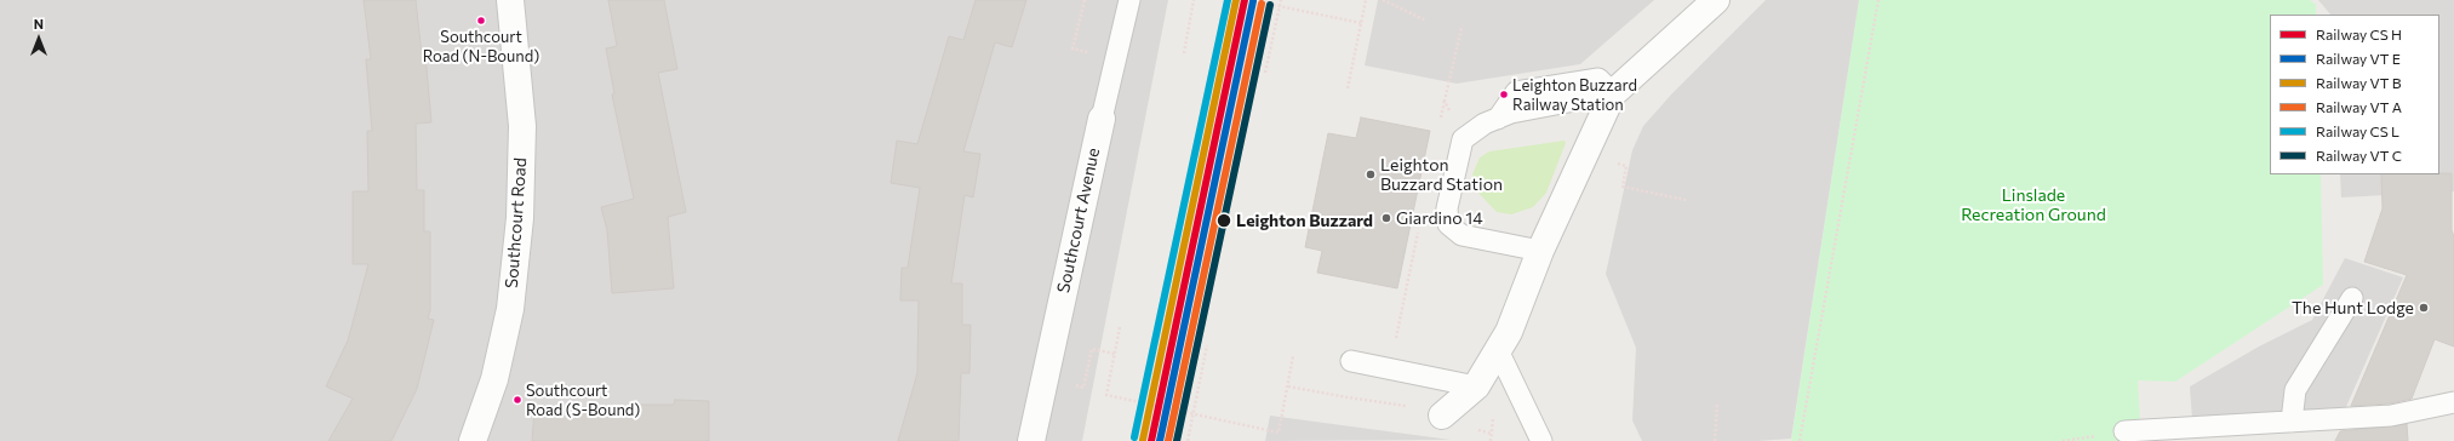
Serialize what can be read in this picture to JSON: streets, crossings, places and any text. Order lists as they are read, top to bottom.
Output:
{
  "streets": {
    "street": ["Southcourt Avenue", "Southcourt Road"]
  },
  "parks": ["Linslade Recreation Ground"],
  "places": [
    "Southcourt Road (N-Bound)",
    "Leighton Buzzard Railway Station",
    "Leighton Buzzard Station",
    "Giardino 14",
    "Leighton Buzzard",
    "The Hunt Lodge",
    "Southcourt Road (S-Bound)"
  ],
  "legend": [
    "Railway CS H",
    "Railway VT E",
    "Railway VT B",
    "Railway VT A",
    "Railway CS L",
    "Railway VT C"
  ],
  "north": "top"
}
